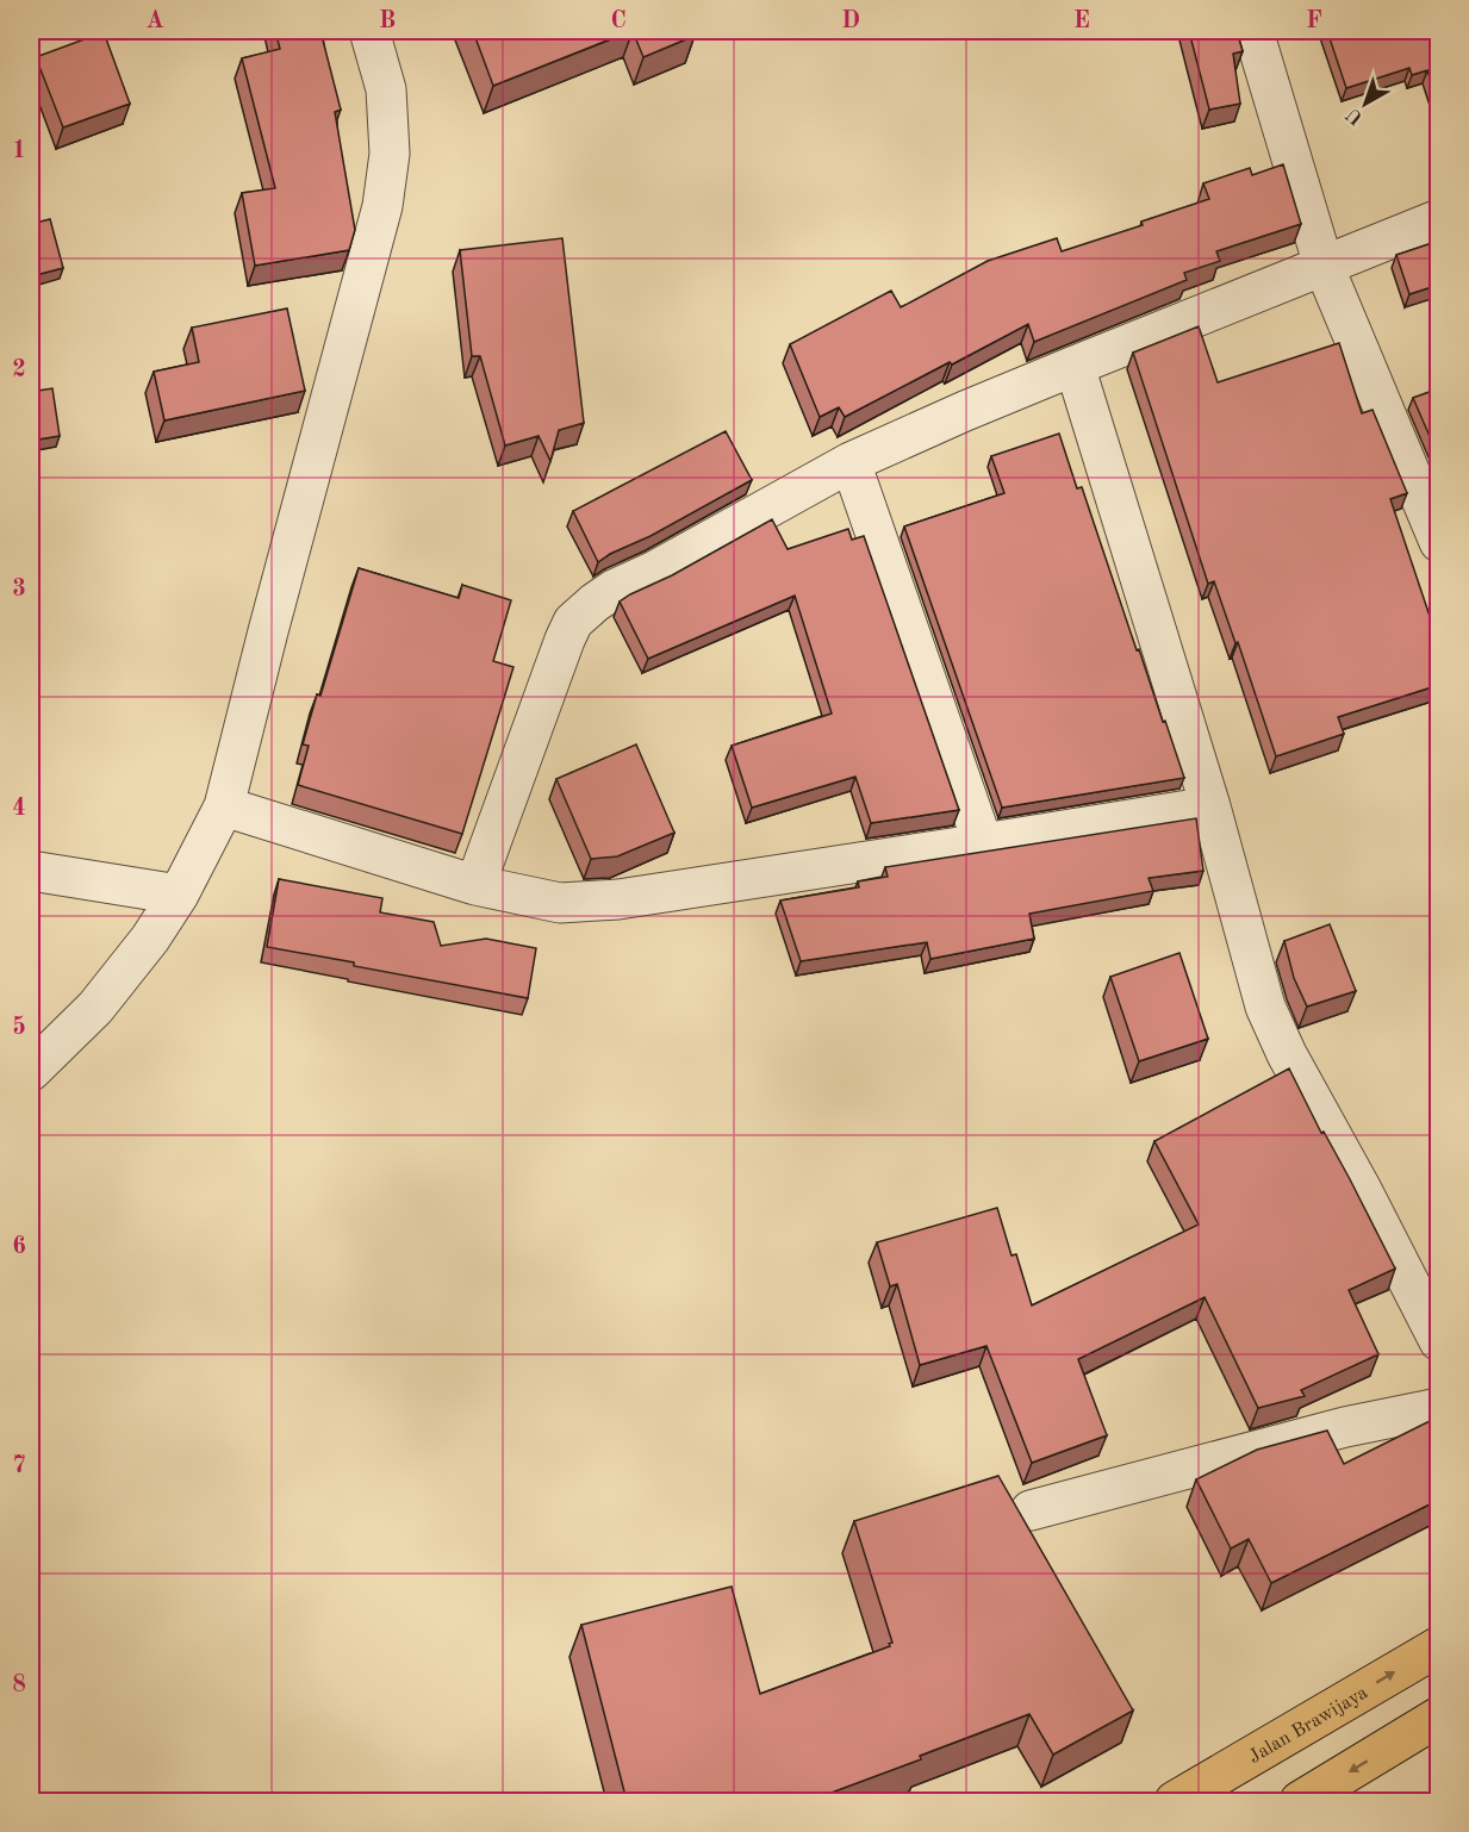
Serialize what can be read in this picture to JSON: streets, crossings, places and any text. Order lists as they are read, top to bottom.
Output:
{
  "streets": {
    "highway": ["Jalan Brawijaya"]
  },
  "north": "bottom left",
  "grid": {
    "columns": [
      "A",
      "B",
      "C",
      "D",
      "E",
      "F"
    ],
    "rows": [
      "1",
      "2",
      "3",
      "4",
      "5",
      "6",
      "7",
      "8"
    ]
  }
}
